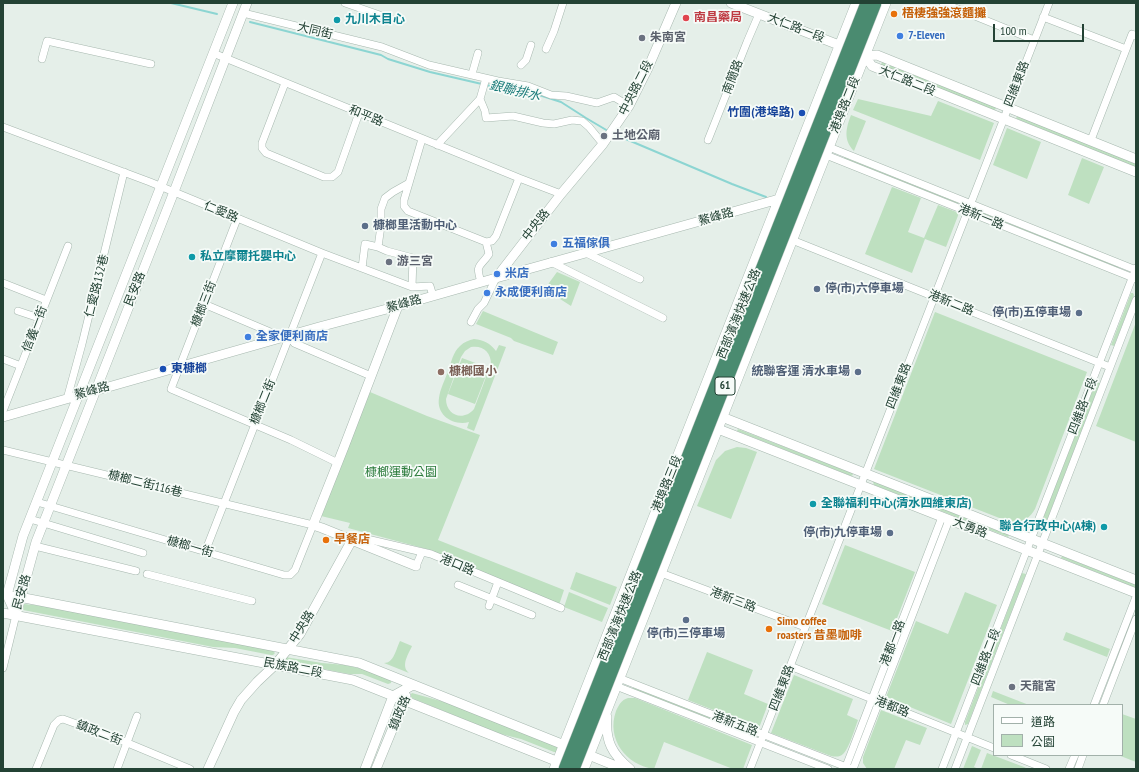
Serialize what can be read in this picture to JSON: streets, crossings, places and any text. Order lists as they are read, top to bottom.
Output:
{
  "streets": {
    "highway": ["西部濱海快速公路", "61"],
    "street": [
      "大仁路一段",
      "大同街",
      "南簡路",
      "大仁路二段",
      "四維東路",
      "中央路二段",
      "港埠路二段",
      "和平路",
      "仁愛路",
      "鰲峰路",
      "港新一路",
      "中央路",
      "仁愛路132巷",
      "民安路",
      "港新二路",
      "槺榔三街",
      "信義一街",
      "槺榔二街",
      "四維路一段",
      "槺榔二街116巷",
      "港埠路三段",
      "大勇路",
      "槺榔一街",
      "港口路",
      "港新三路",
      "港都一路",
      "四維路二段",
      "民族路二段",
      "港都路",
      "鎮政路",
      "港新五路",
      "鎮政二街"
    ]
  },
  "crossings": [
    ["大仁路一段", "南簡路"],
    ["大仁路一段", "大仁路二段"],
    ["大仁路一段", "港埠路二段"],
    ["大同街", "民安路"],
    ["大仁路二段", "四維東路"],
    ["大仁路二段", "港埠路二段"],
    ["四維東路", "港新一路"],
    ["四維東路", "港新二路"],
    ["四維東路", "大勇路"],
    ["四維東路", "港新三路"],
    ["四維東路", "港都路"],
    ["四維東路", "港新五路"],
    ["中央路二段", "中央路"],
    ["港埠路二段", "港新一路"],
    ["和平路", "中央路"],
    ["和平路", "民安路"],
    ["仁愛路", "鰲峰路"],
    ["仁愛路", "仁愛路132巷"],
    ["仁愛路", "民安路"],
    ["仁愛路", "槺榔三街"],
    ["仁愛路", "槺榔二街"],
    ["鰲峰路", "中央路"],
    ["鰲峰路", "仁愛路132巷"],
    ["鰲峰路", "民安路"],
    ["鰲峰路", "槺榔三街"],
    ["鰲峰路", "槺榔二街"],
    ["鰲峰路", "港埠路三段"],
    ["鰲峰路", "槺榔一街"],
    ["港新一路", "四維路一段"],
    ["中央路", "港口路"],
    ["中央路", "民族路二段"],
    ["民安路", "槺榔二街116巷"],
    ["民安路", "槺榔一街"],
    ["民安路", "民族路二段"],
    ["港新二路", "四維路一段"],
    ["槺榔三街", "槺榔二街"],
    ["西部濱海快速公路", "港埠路三段"],
    ["西部濱海快速公路", "民族路二段"],
    ["槺榔二街", "槺榔二街116巷"],
    ["槺榔二街", "槺榔一街"],
    ["四維路一段", "大勇路"],
    ["四維路一段", "四維路二段"],
    ["槺榔二街116巷", "槺榔一街"],
    ["港埠路三段", "大勇路"],
    ["港埠路三段", "民族路二段"],
    ["大勇路", "港都一路"],
    ["大勇路", "四維路二段"],
    ["港都一路", "港都路"],
    ["港都一路", "港新五路"],
    ["四維路二段", "港都路"],
    ["民族路二段", "鎮政路"]
  ],
  "water": ["銀聯排水"],
  "parks": ["槺榔運動公園"],
  "places": [
    "梧棲強強滾麵攤",
    "南昌藥局",
    "九川木目心",
    "7-Eleven",
    "朱南宮",
    "竹圍(港埠路)",
    "土地公廟",
    "槺榔里活動中心",
    "五福傢俱",
    "私立摩爾托嬰中心",
    "游三宮",
    "米店",
    "停(市)六停車場",
    "永成便利商店",
    "停(市)五停車場",
    "全家便利商店",
    "東槺榔",
    "槺榔國小",
    "統聯客運 清水車場",
    "全聯福利中心(清水四維東店)",
    "聯合行政中心(A棟)",
    "停(市)九停車場",
    "早餐店",
    "停(市)三停車場",
    "Simo coffee roasters 昔墨咖啡",
    "天龍宮"
  ],
  "legend": ["道路", "公園"],
  "scale_bar": "100 m"
}
